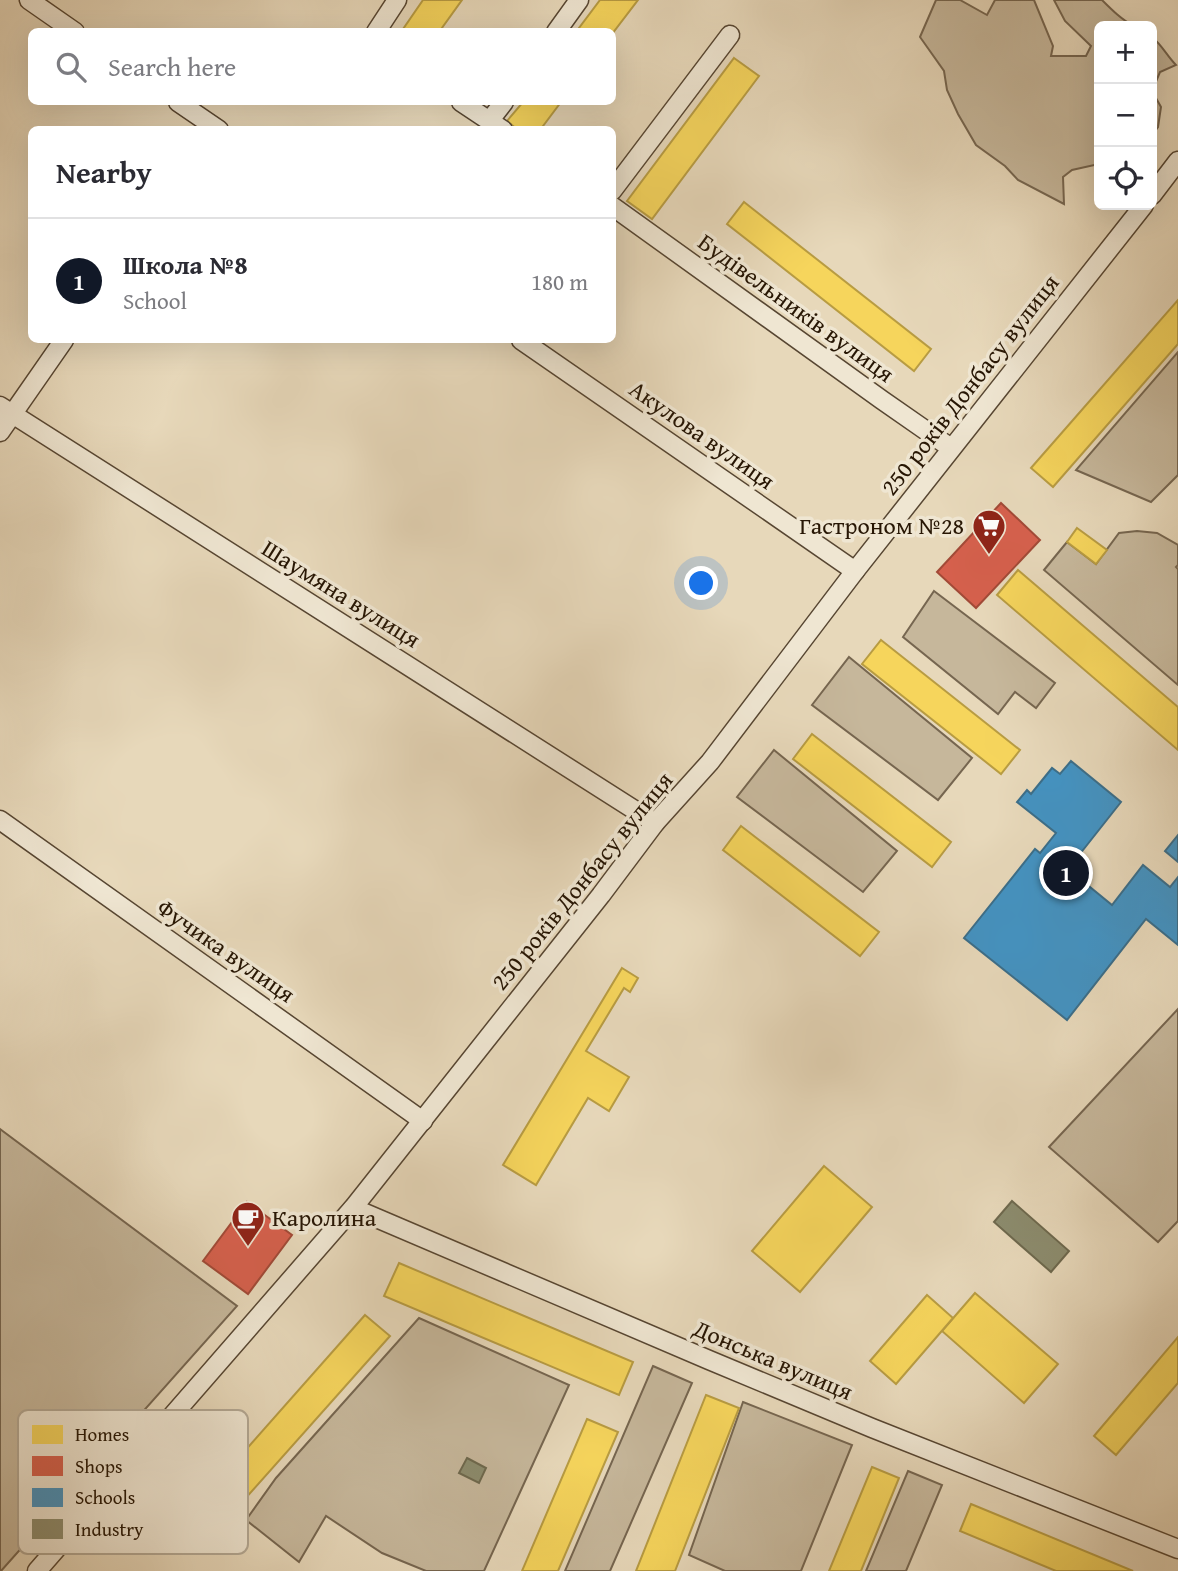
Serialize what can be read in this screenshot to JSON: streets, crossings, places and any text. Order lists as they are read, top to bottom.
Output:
{
  "streets": {
    "street": [
      "Будівельників вулиця",
      "250 років Донбасу вулиця",
      "Акулова вулиця",
      "Шаумяна вулиця",
      "Фучика вулиця",
      "Донська вулиця"
    ]
  },
  "crossings": [
    ["Будівельників вулиця", "250 років Донбасу вулиця"],
    ["250 років Донбасу вулиця", "Акулова вулиця"],
    ["250 років Донбасу вулиця", "Шаумяна вулиця"],
    ["250 років Донбасу вулиця", "Фучика вулиця"],
    ["250 років Донбасу вулиця", "Донська вулиця"]
  ],
  "places": {
    "supermarket": ["Гастроном №28"],
    "cafe": ["Каролина"]
  },
  "legend": [
    "Homes",
    "Shops",
    "Schools",
    "Industry"
  ],
  "page": {
    "map_buttons": ["+", "−"],
    "search": "Search here",
    "heading": "Nearby",
    "list": [
      {
        "mark": "1",
        "name": "Школа №8",
        "note": "School",
        "value": "180 m"
      }
    ],
    "pins": "1"
  }
}
